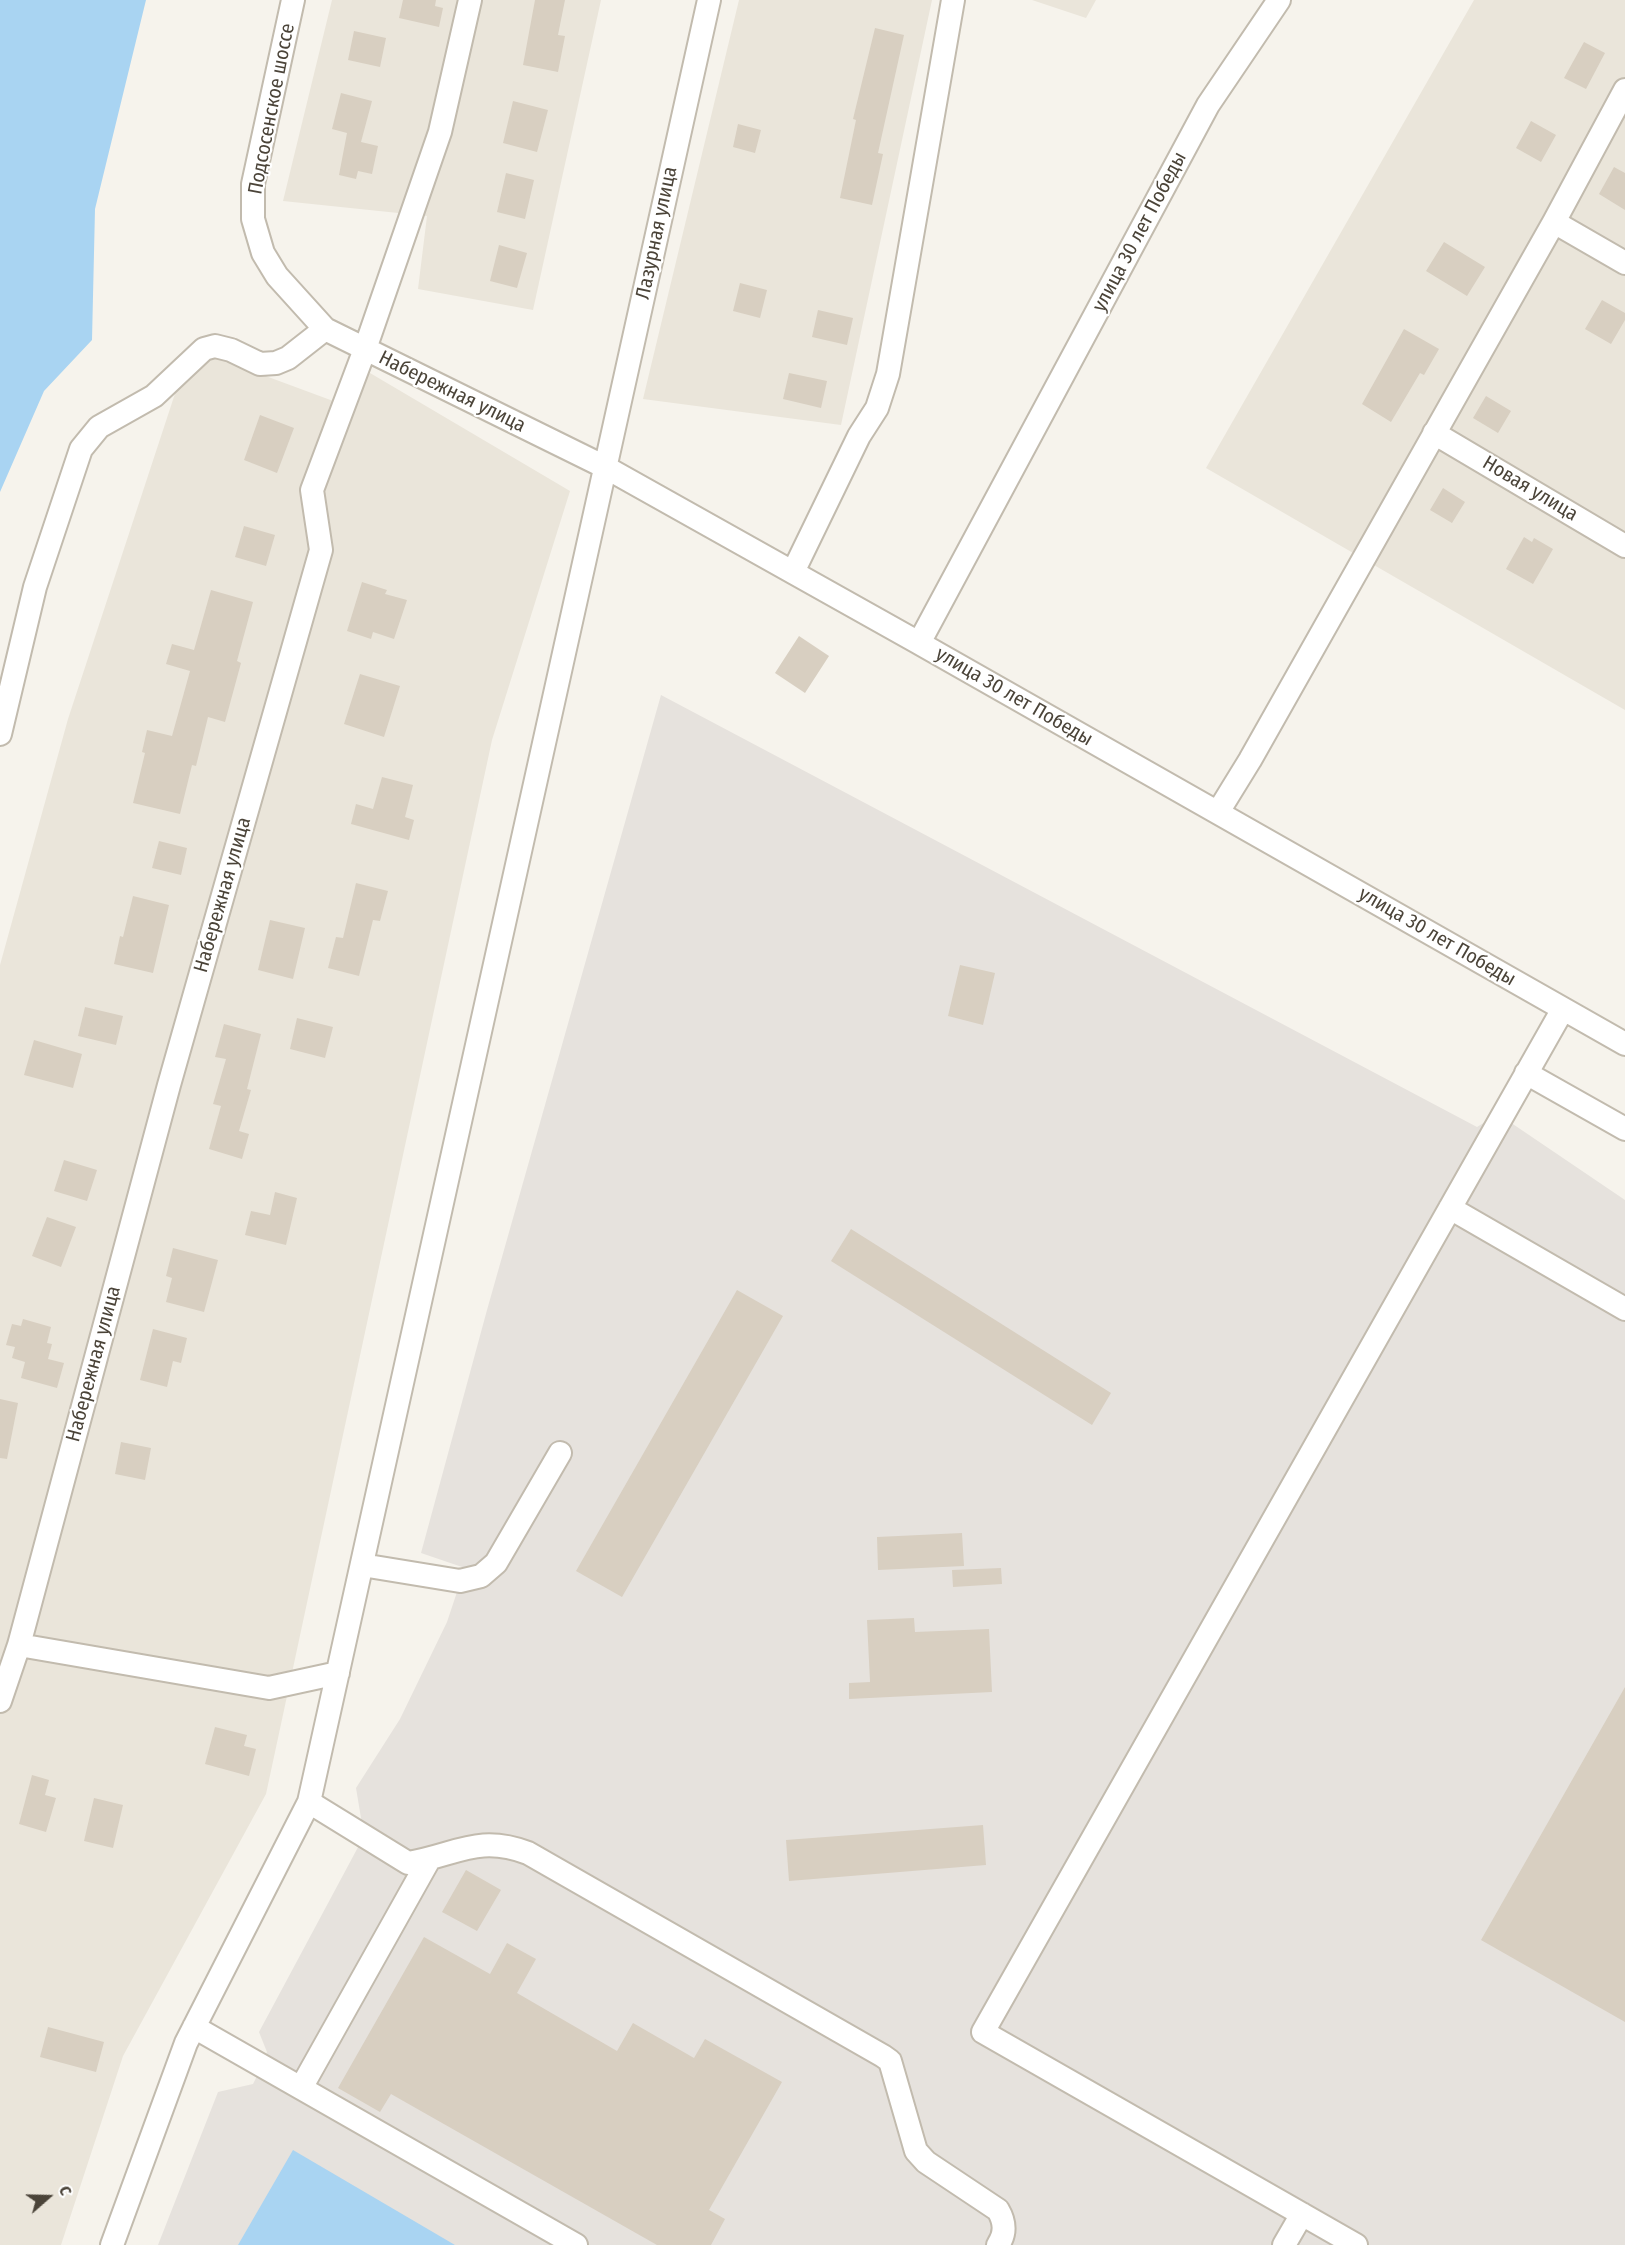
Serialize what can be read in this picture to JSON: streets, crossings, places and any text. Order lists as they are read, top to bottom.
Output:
{
  "streets": {
    "street": [
      "Подсосенское шоссе",
      "улица 30 лет Победы",
      "Лазурная улица",
      "Набережная улица",
      "Новая улица"
    ]
  },
  "crossings": [
    ["Подсосенское шоссе", "Набережная улица"],
    ["улица 30 лет Победы", "Набережная улица"],
    ["Лазурная улица", "Набережная улица"]
  ],
  "north": "right"
}
